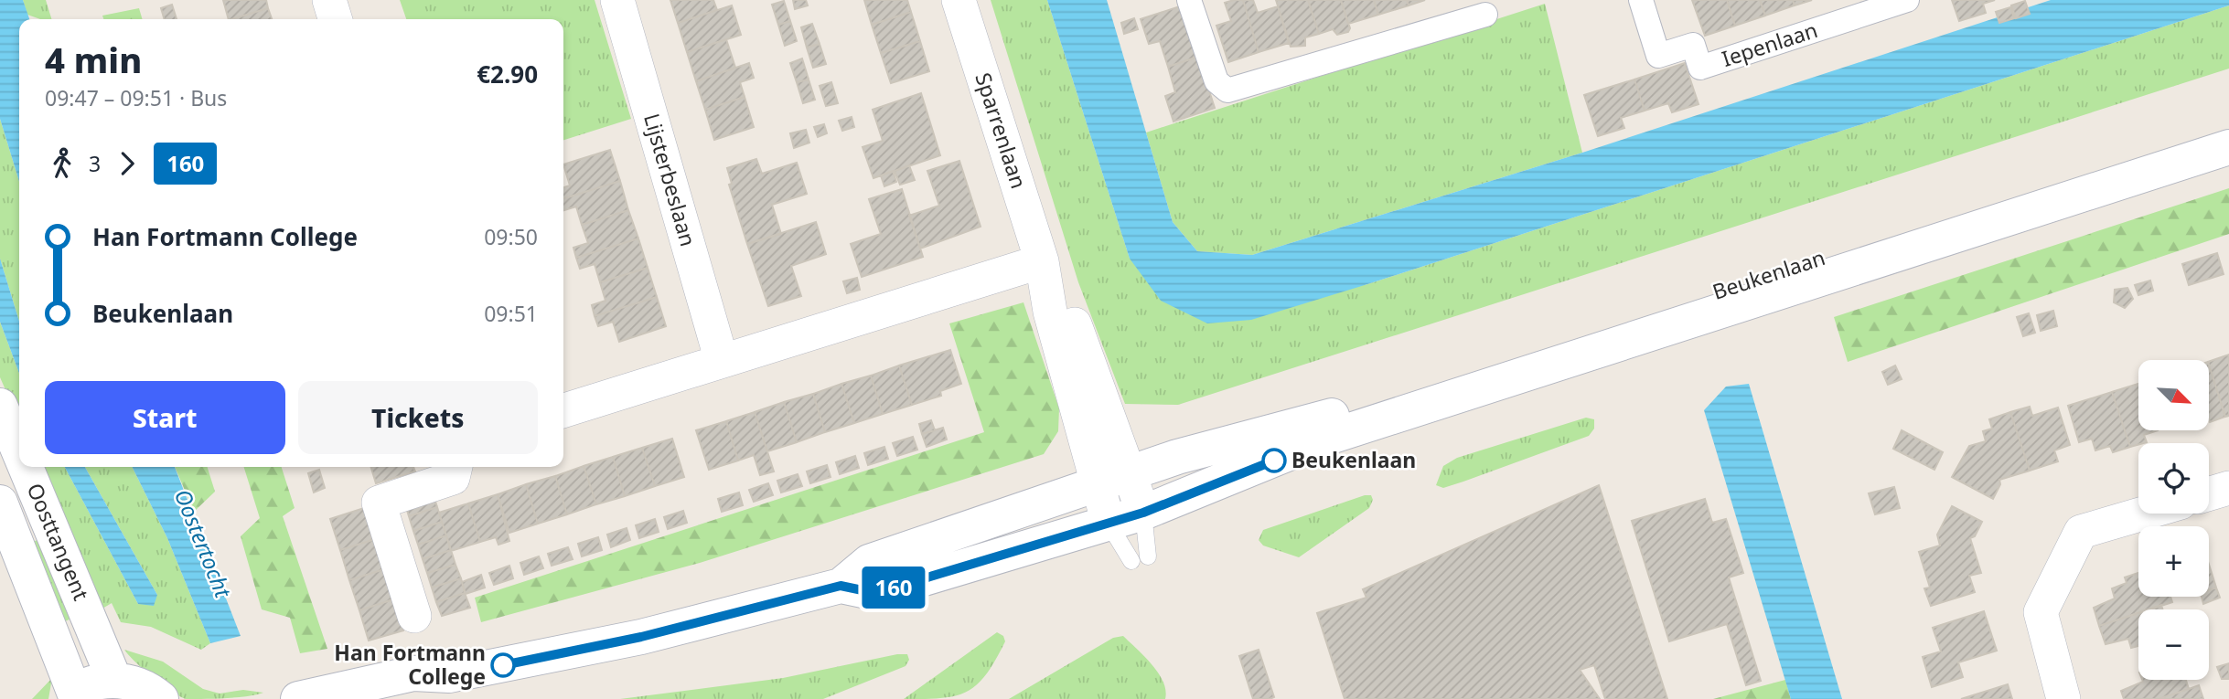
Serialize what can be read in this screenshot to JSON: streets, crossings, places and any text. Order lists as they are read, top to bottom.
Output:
{
  "streets": {
    "street": [
      "Iepenlaan",
      "Sparrenlaan",
      "Lijsterbeslaan",
      "Beukenlaan",
      "Oosttangent"
    ]
  },
  "crossings": [
    ["Sparrenlaan", "Beukenlaan"]
  ],
  "water": ["Oostertocht"],
  "places": ["Beukenlaan", "Han Fortmann College"],
  "lines": ["bus line 160"],
  "north": "bottom right",
  "page": {
    "on_map": "160",
    "heading": ["4 min", "09:47 – 09:51 · Bus", "€2.90"],
    "legs": ["3", "160"],
    "list": [
      {
        "name": "Han Fortmann College",
        "value": "09:50"
      },
      {
        "name": "Beukenlaan",
        "value": "09:51"
      }
    ],
    "map_buttons": ["+", "−"],
    "buttons": ["Start", "Tickets"]
  }
}
